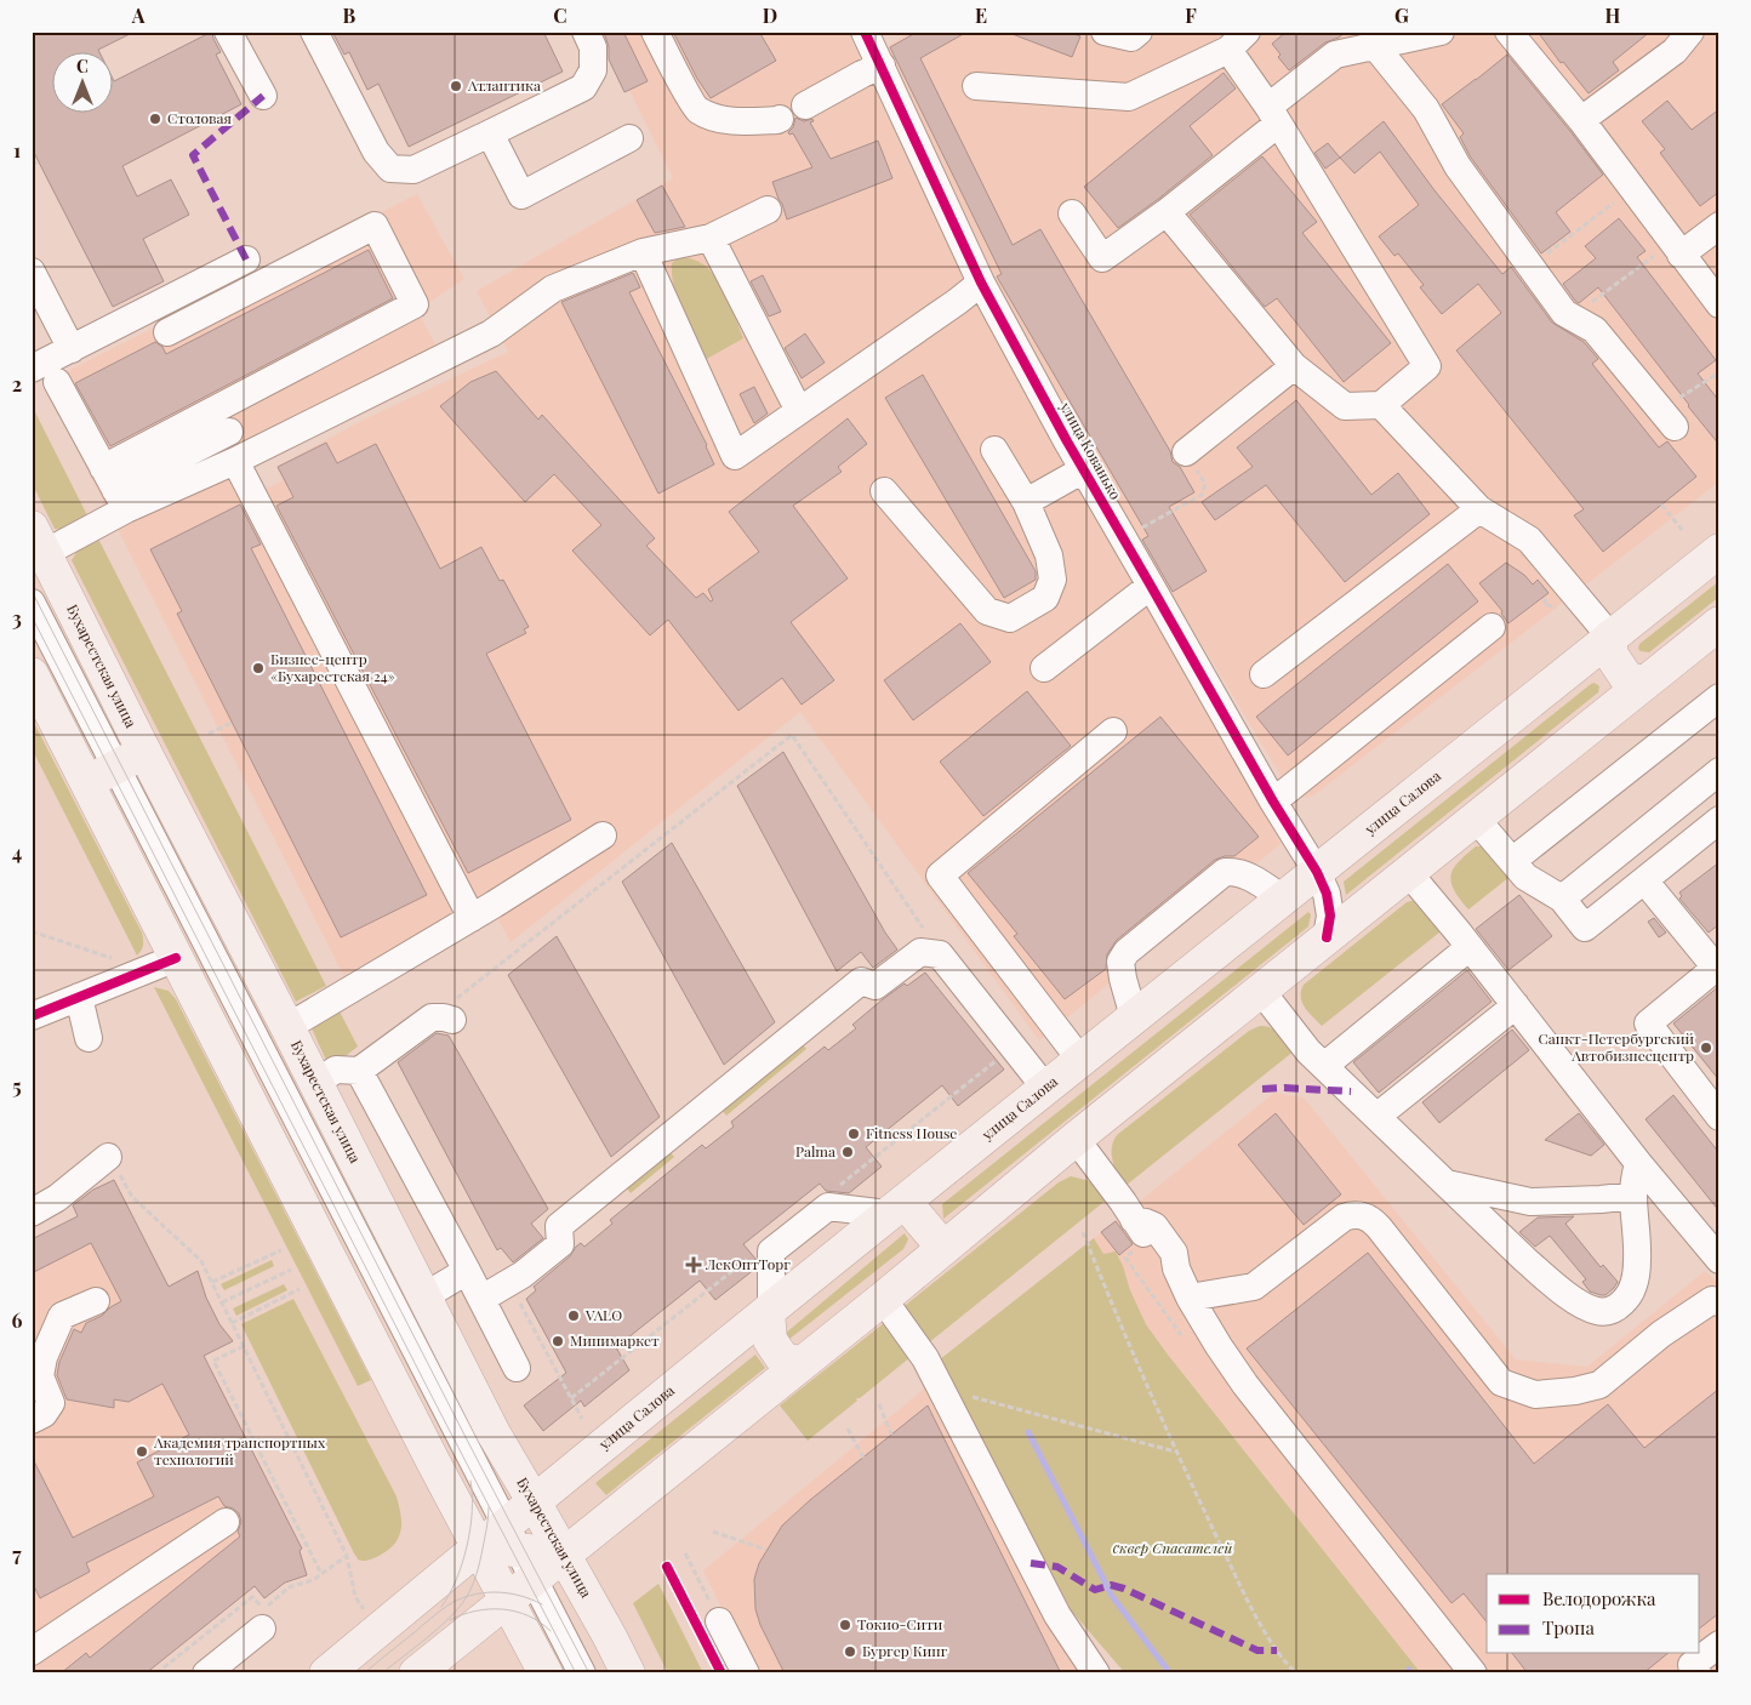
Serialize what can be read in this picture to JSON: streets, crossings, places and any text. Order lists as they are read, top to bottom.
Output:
{
  "streets": {
    "main road": ["Бухарестская улица", "улица Салова"],
    "street": ["улица Кованько"]
  },
  "crossings": [
    ["улица Кованько", "улица Салова"],
    ["Бухарестская улица", "улица Салова"]
  ],
  "parks": ["cквер Спасателей"],
  "places": {
    "other": [
      "Атлантика",
      "Столовая",
      "Бизнес-центр «Бухарестская 24»",
      "Санкт-Петербургский Автобизнесцентр",
      "Fitness House",
      "Palma",
      "VALO",
      "Минимаркет",
      "Академия транспортных технологий",
      "Токио-Сити",
      "Бургер Кинг"
    ],
    "health": ["ЛекОптТорг"]
  },
  "legend": ["Велодорожка", "Тропа"],
  "north": "top",
  "grid": {
    "columns": [
      "A",
      "B",
      "C",
      "D",
      "E",
      "F",
      "G",
      "H"
    ],
    "rows": [
      "1",
      "2",
      "3",
      "4",
      "5",
      "6",
      "7"
    ]
  }
}
